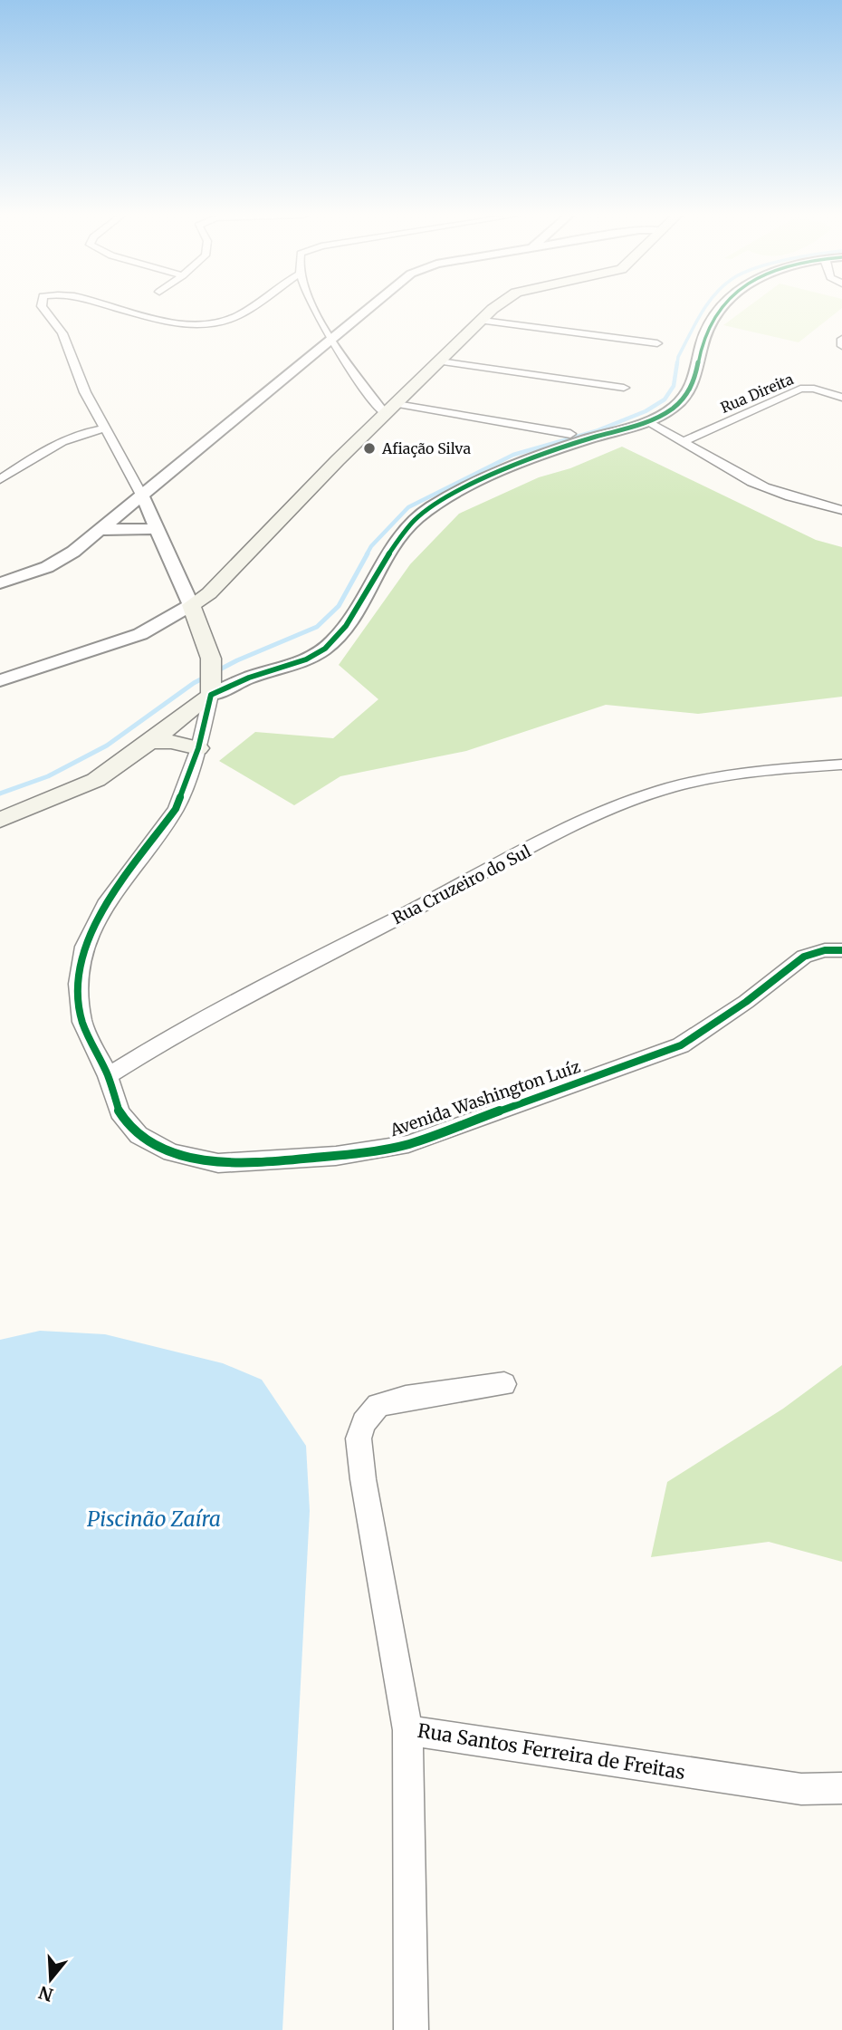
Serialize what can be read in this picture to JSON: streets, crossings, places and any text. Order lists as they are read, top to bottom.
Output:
{
  "streets": {
    "street": [
      "Rua Direita",
      "Rua Cruzeiro do Sul",
      "Avenida Washington Luíz",
      "Rua Santos Ferreira de Freitas"
    ]
  },
  "crossings": [
    ["Rua Cruzeiro do Sul", "Avenida Washington Luíz"]
  ],
  "water": ["Piscinão Zaíra"],
  "places": ["Afiação Silva"],
  "north": "bottom"
}
